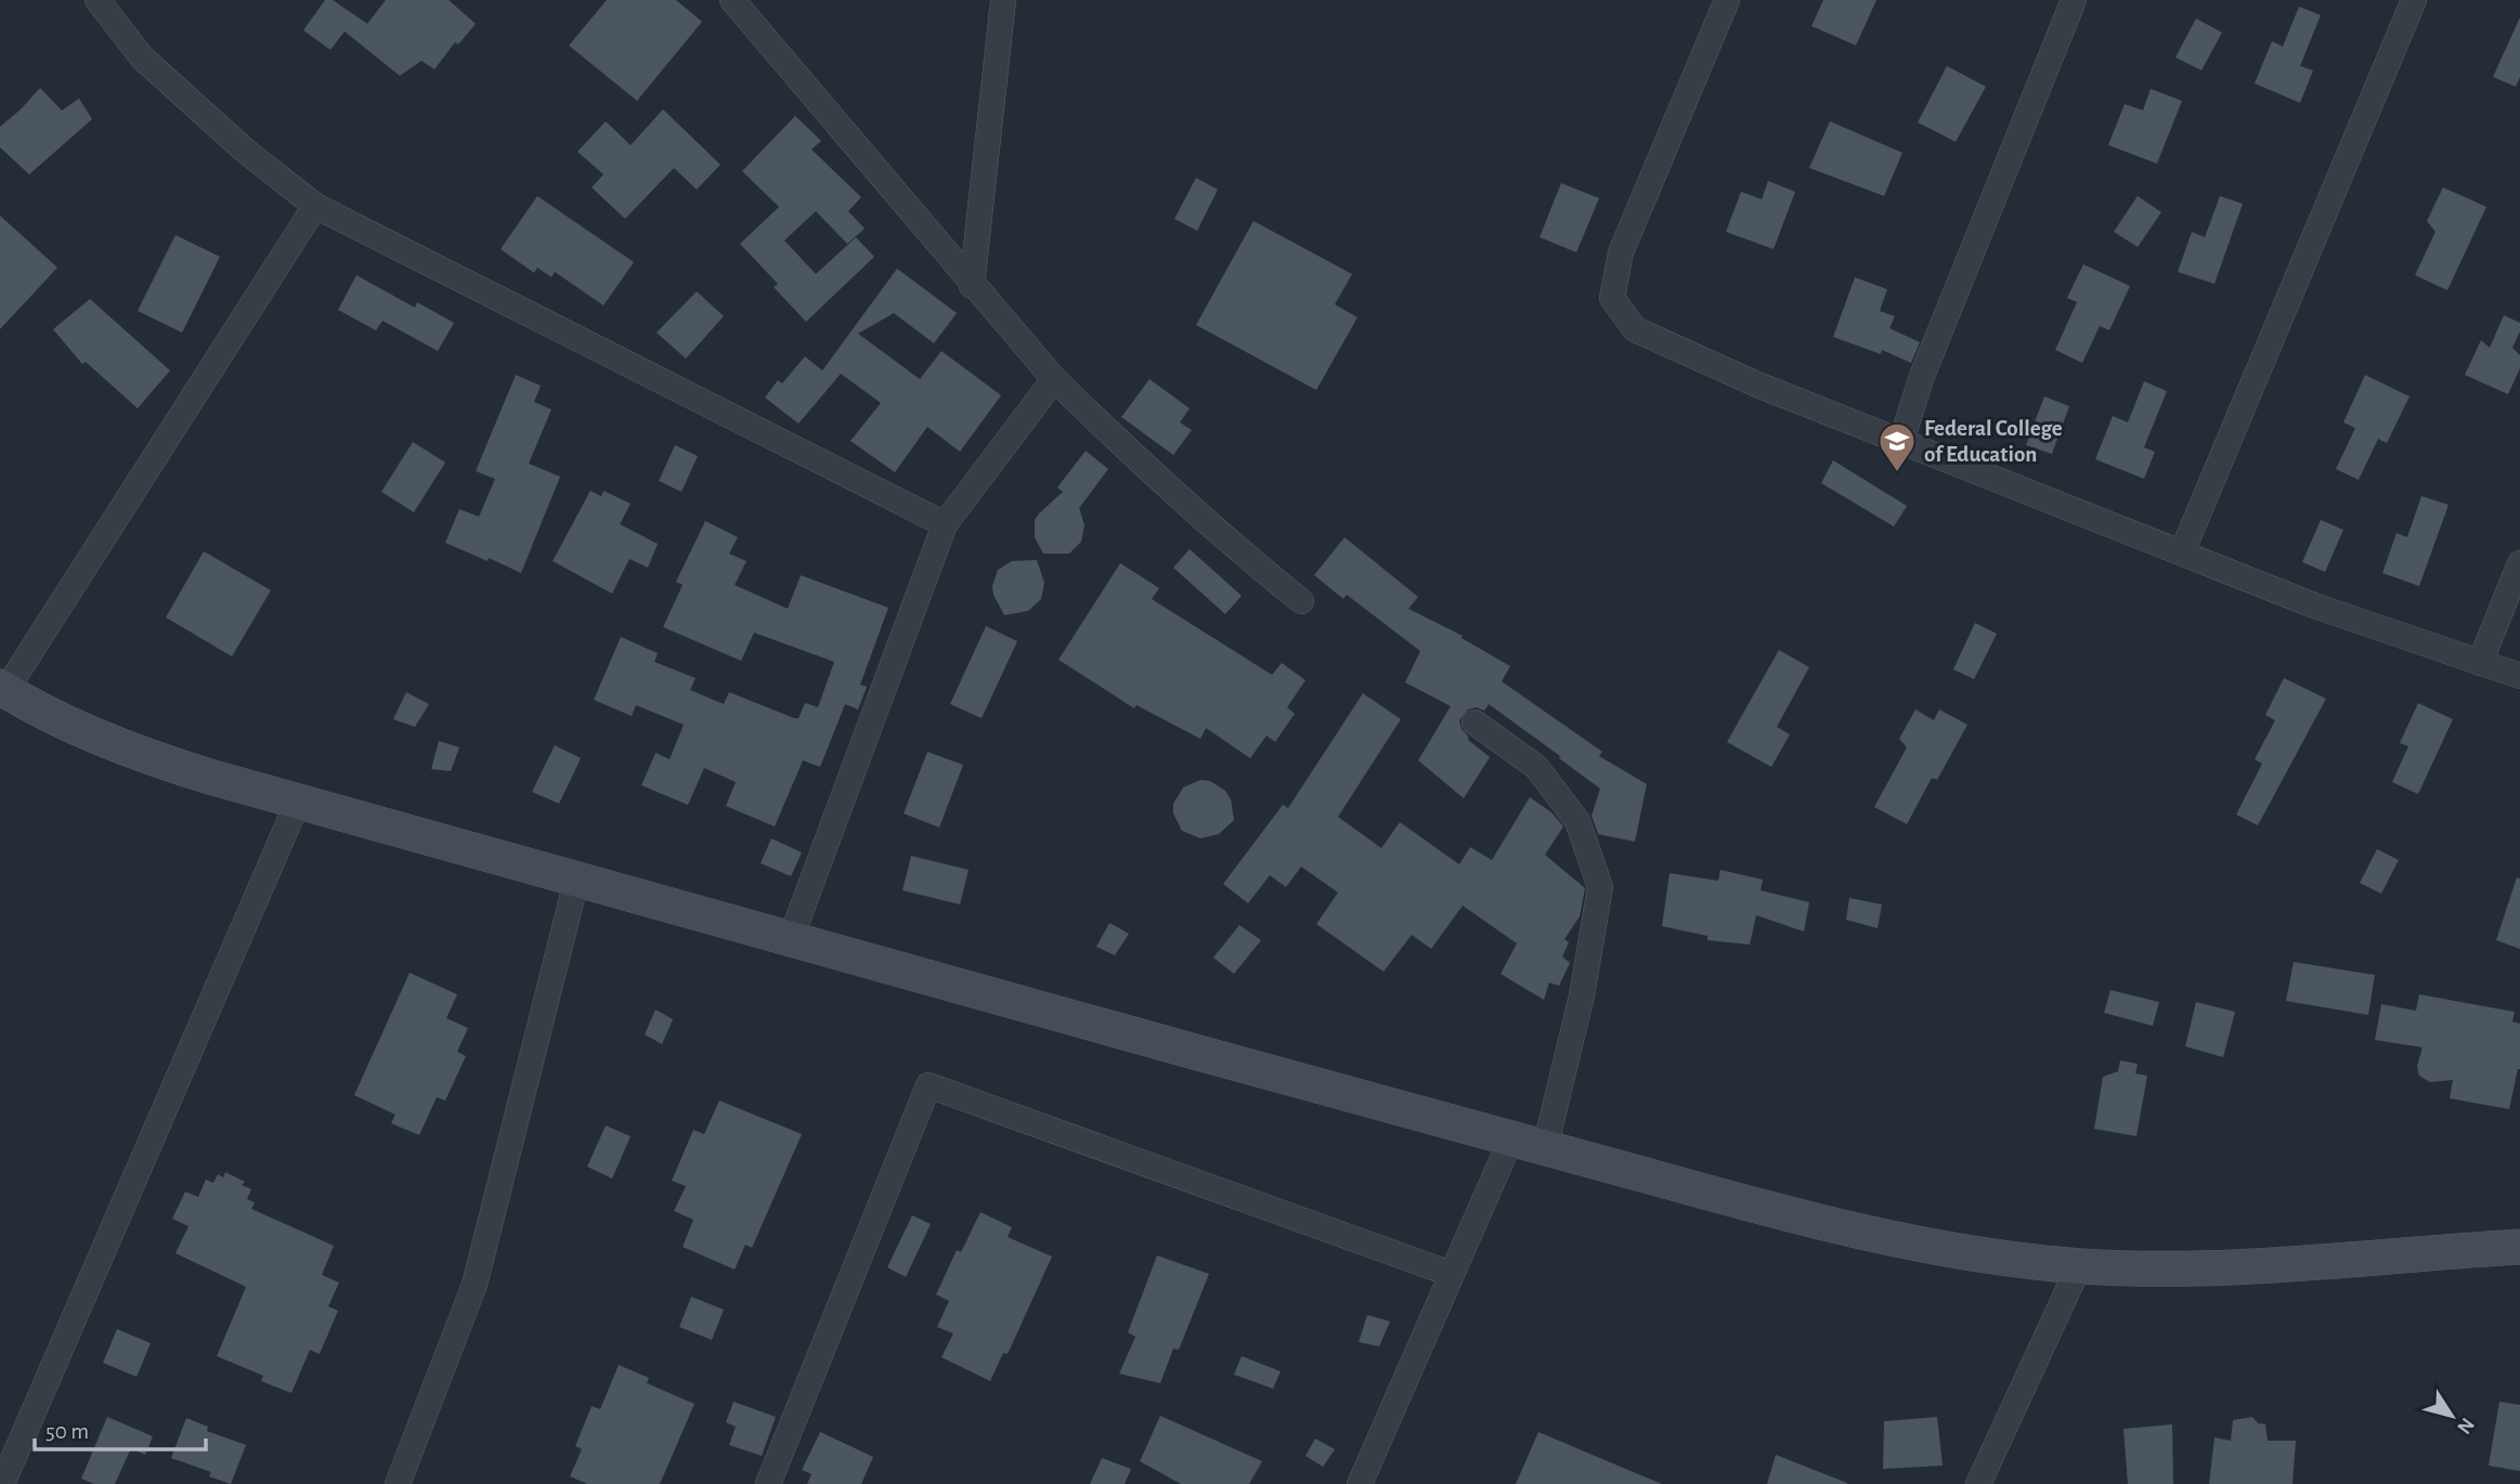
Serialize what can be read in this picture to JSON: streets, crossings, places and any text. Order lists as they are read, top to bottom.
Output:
{
  "places": {
    "school or university": ["Federal College of Education"]
  },
  "scale_bar": "50 m",
  "north": "bottom right"
}
